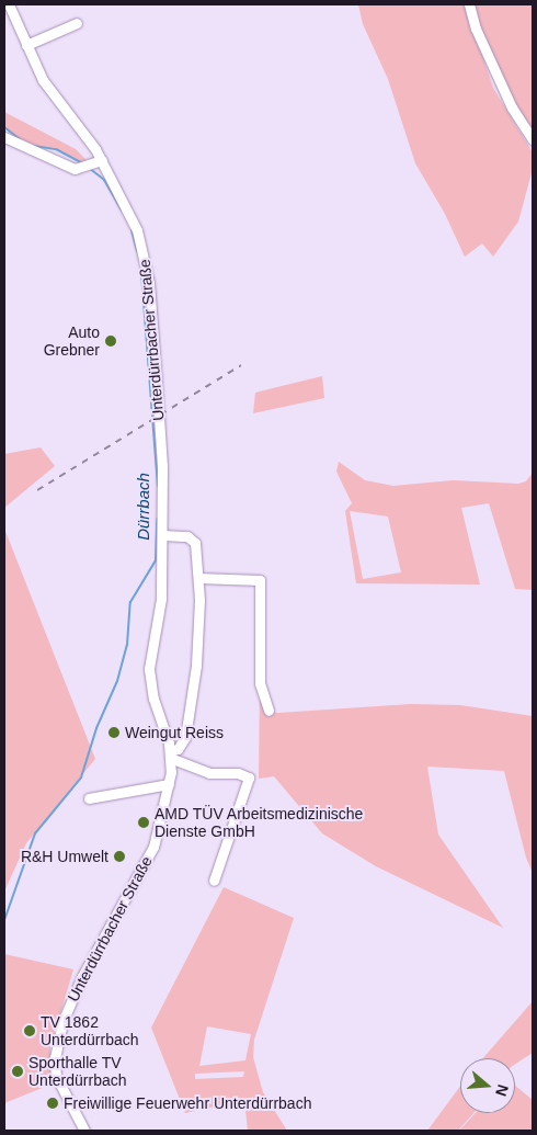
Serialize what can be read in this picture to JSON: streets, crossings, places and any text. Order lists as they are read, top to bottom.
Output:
{
  "streets": {
    "street": ["Unterdürrbacher Straße"]
  },
  "water": ["Dürrbach"],
  "places": [
    "Auto Grebner",
    "Weingut Reiss",
    "AMD TÜV Arbeitsmedizinische Dienste GmbH",
    "R&H Umwelt",
    "TV 1862 Unterdürrbach",
    "Sporthalle TV Unterdürrbach",
    "Freiwillige Feuerwehr Unterdürrbach"
  ],
  "north": "right"
}
